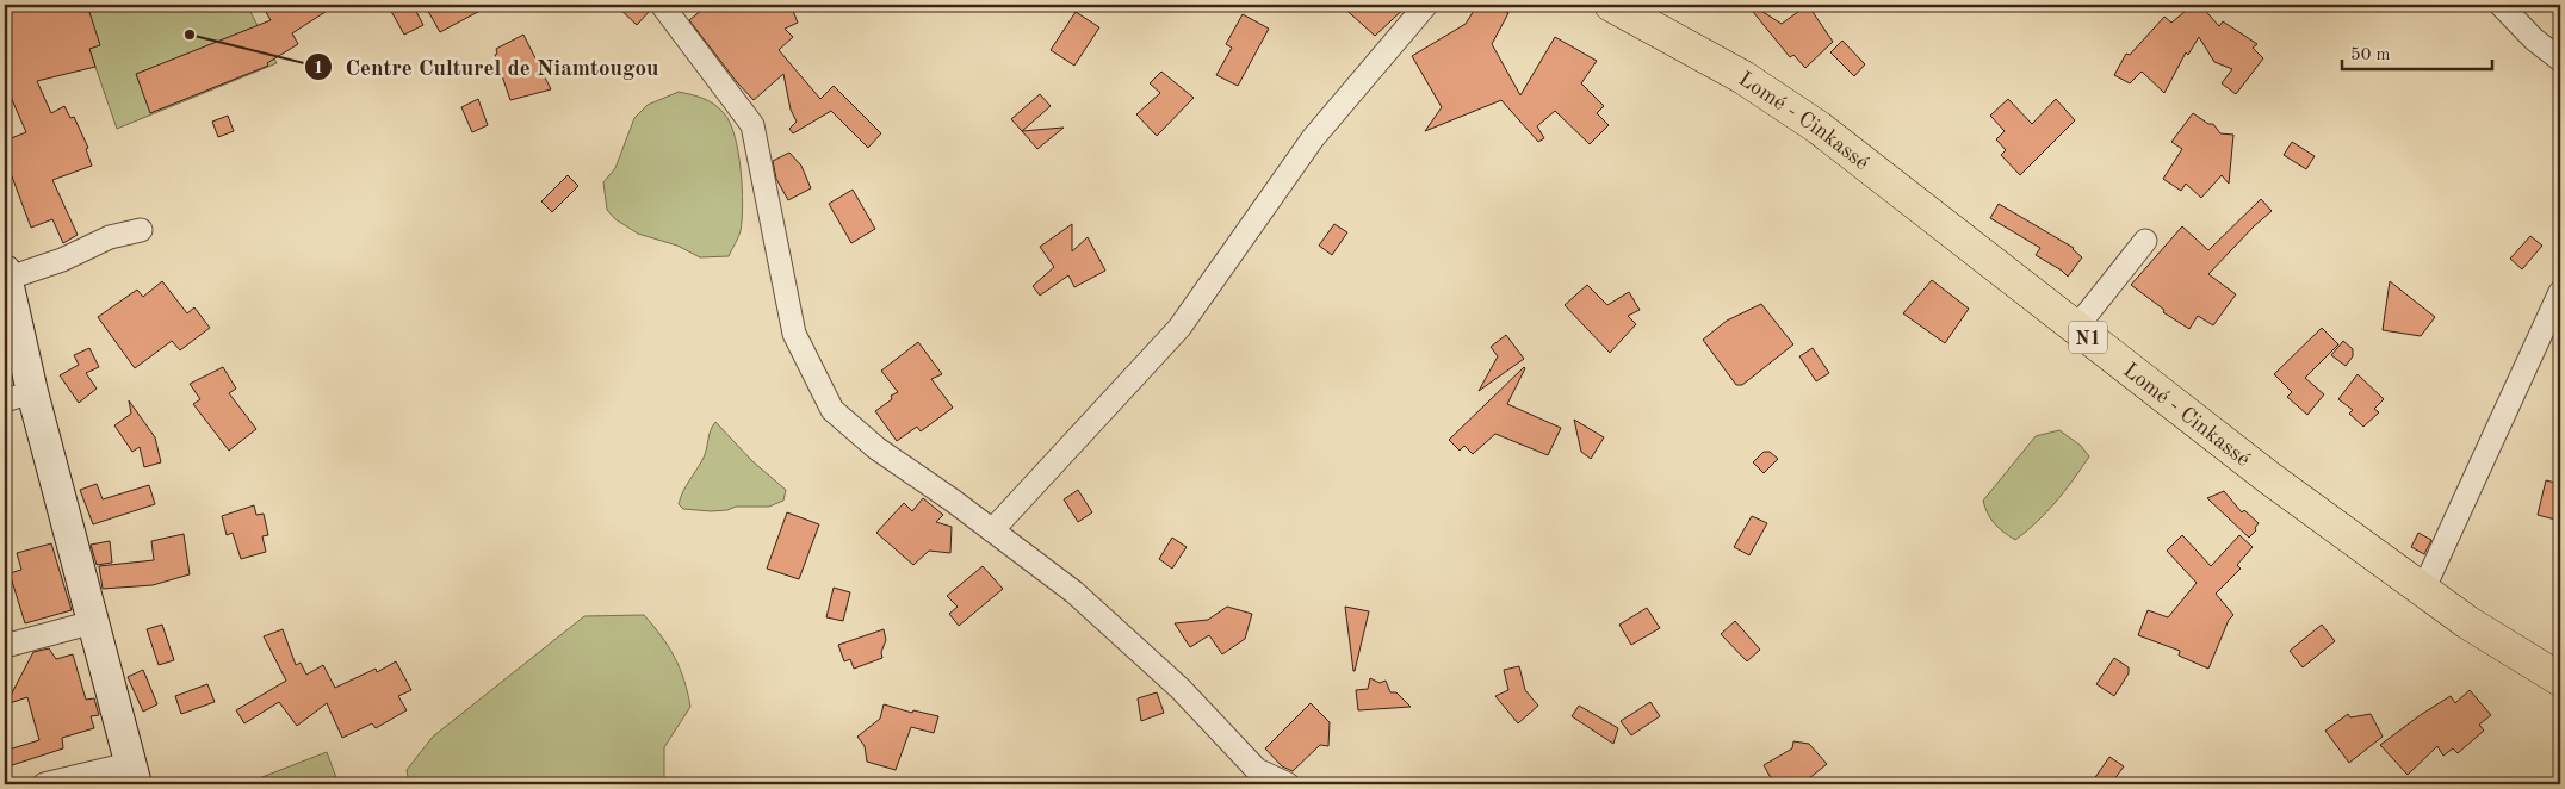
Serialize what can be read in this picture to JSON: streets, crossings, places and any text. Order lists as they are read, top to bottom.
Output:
{
  "streets": {
    "highway": ["Lomé - Cinkassé", "N1"]
  },
  "places": ["Centre Culturel de Niamtougou"],
  "scale_bar": "50 m"
}
